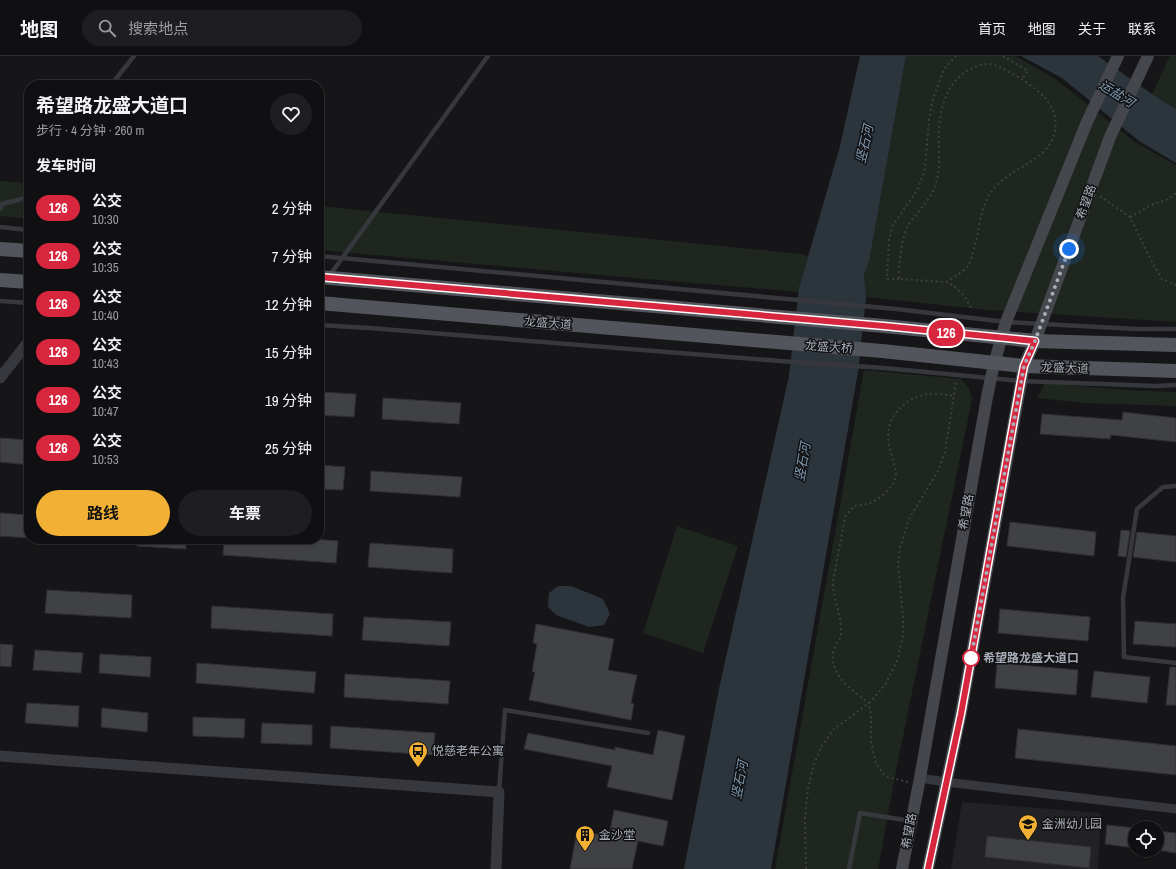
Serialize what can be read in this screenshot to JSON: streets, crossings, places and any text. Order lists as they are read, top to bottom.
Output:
{
  "streets": {
    "main road": ["希望路", "龙盛大道", "龙盛大桥"]
  },
  "crossings": [
    ["希望路", "龙盛大道"],
    ["希望路", "龙盛大桥"],
    ["龙盛大道", "龙盛大桥"]
  ],
  "water": ["运盐河", "竖石河"],
  "places": {
    "other": ["希望路龙盛大道口"],
    "bus stop": ["悦慈老年公寓"],
    "school or university": ["金洲幼儿园"],
    "building": ["金沙堂"]
  },
  "lines": ["bus line 126"],
  "page": {
    "header": "地图",
    "search": "搜索地点",
    "nav": [
      "首页",
      "地图",
      "关于",
      "联系"
    ],
    "on_map": "126",
    "heading": [
      ["希望路龙盛大道口", "步行 · 4 分钟 · 260 m"],
      "发车时间"
    ],
    "list": [
      {
        "mark": "126",
        "name": "公交",
        "note": "10:30",
        "value": "2 分钟"
      },
      {
        "mark": "126",
        "name": "公交",
        "note": "10:35",
        "value": "7 分钟"
      },
      {
        "mark": "126",
        "name": "公交",
        "note": "10:40",
        "value": "12 分钟"
      },
      {
        "mark": "126",
        "name": "公交",
        "note": "10:43",
        "value": "15 分钟"
      },
      {
        "mark": "126",
        "name": "公交",
        "note": "10:47",
        "value": "19 分钟"
      },
      {
        "mark": "126",
        "name": "公交",
        "note": "10:53",
        "value": "25 分钟"
      }
    ],
    "buttons": ["路线", "车票"]
  }
}
